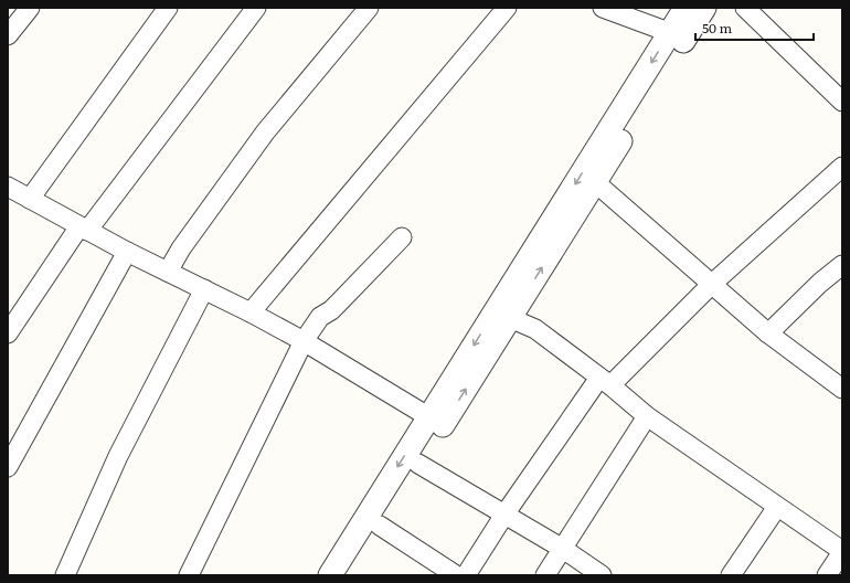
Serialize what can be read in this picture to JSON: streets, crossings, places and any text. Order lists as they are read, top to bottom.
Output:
{
  "scale_bar": "50 m"
}
